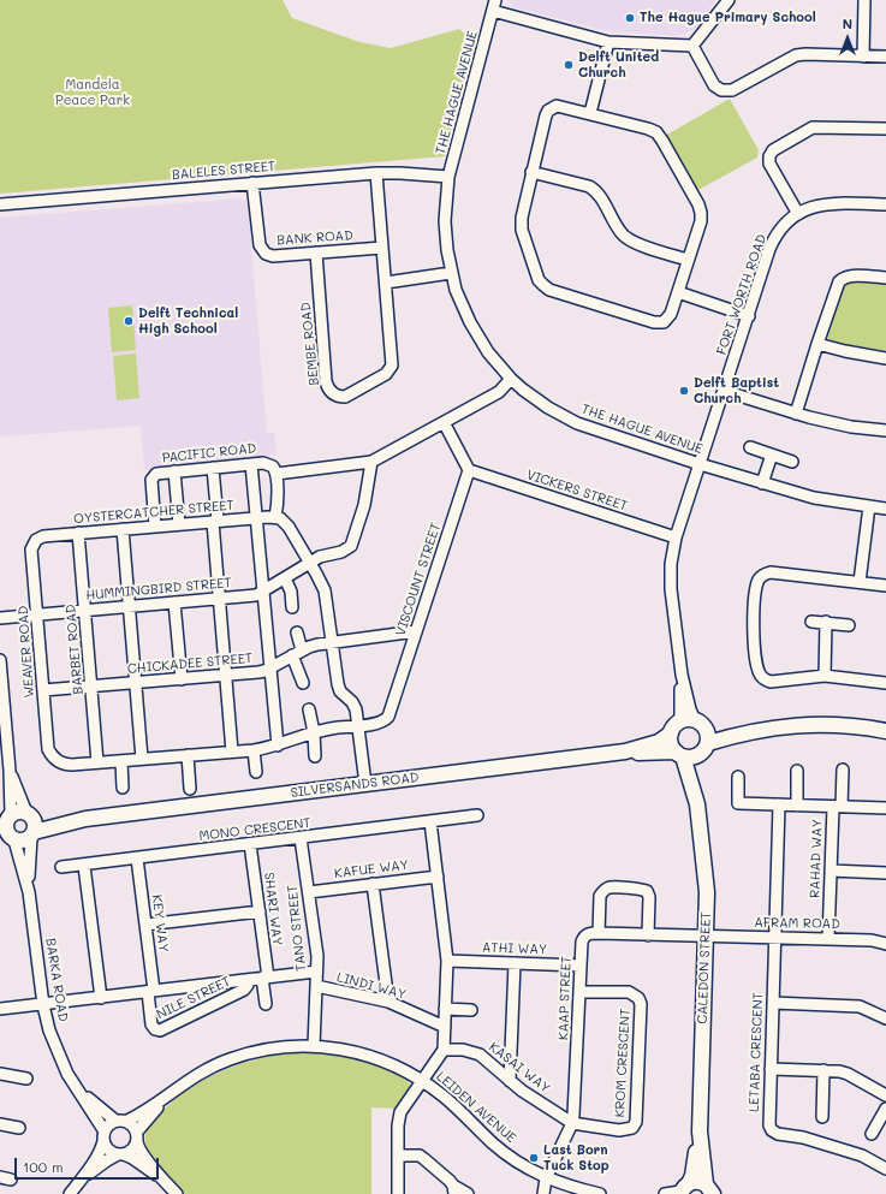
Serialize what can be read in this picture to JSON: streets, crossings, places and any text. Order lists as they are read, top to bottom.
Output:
{
  "streets": {
    "street": [
      "THE HAGUE AVENUE",
      "BALELES STREET",
      "BANK ROAD",
      "FORT WORTH ROAD",
      "BEMBE ROAD",
      "PACIFIC ROAD",
      "VICKERS STREET",
      "OYSTERCATCHER STREET",
      "VISCOUNT STREET",
      "HUMMINGBIRD STREET",
      "BARBET ROAD",
      "WEAVER ROAD",
      "CHICKADEE STREET",
      "SILVERSANDS ROAD",
      "MONO CRESCENT",
      "RAHAD WAY",
      "KAFUE WAY",
      "SHARI WAY",
      "KEY WAY",
      "AFRAM ROAD",
      "TANO STREET",
      "ATHI WAY",
      "CALEDON STREET",
      "BARKA ROAD",
      "LINDI WAY",
      "NILE STREET",
      "KAAP STREET",
      "LETABA CRESCENT",
      "KROM CRESCENT",
      "KASAI WAY",
      "LEIDEN AVENUE"
    ]
  },
  "crossings": [
    ["THE HAGUE AVENUE", "BALELES STREET"],
    ["THE HAGUE AVENUE", "FORT WORTH ROAD"],
    ["BALELES STREET", "BANK ROAD"],
    ["BANK ROAD", "BEMBE ROAD"],
    ["FORT WORTH ROAD", "VICKERS STREET"],
    ["FORT WORTH ROAD", "SILVERSANDS ROAD"],
    ["FORT WORTH ROAD", "CALEDON STREET"],
    ["PACIFIC ROAD", "OYSTERCATCHER STREET"],
    ["VICKERS STREET", "VISCOUNT STREET"],
    ["OYSTERCATCHER STREET", "BARBET ROAD"],
    ["OYSTERCATCHER STREET", "WEAVER ROAD"],
    ["VISCOUNT STREET", "BARBET ROAD"],
    ["VISCOUNT STREET", "WEAVER ROAD"],
    ["VISCOUNT STREET", "CHICKADEE STREET"],
    ["HUMMINGBIRD STREET", "BARBET ROAD"],
    ["HUMMINGBIRD STREET", "WEAVER ROAD"],
    ["BARBET ROAD", "CHICKADEE STREET"],
    ["WEAVER ROAD", "CHICKADEE STREET"],
    ["SILVERSANDS ROAD", "CALEDON STREET"],
    ["SILVERSANDS ROAD", "BARKA ROAD"],
    ["MONO CRESCENT", "SHARI WAY"],
    ["MONO CRESCENT", "KEY WAY"],
    ["MONO CRESCENT", "TANO STREET"],
    ["RAHAD WAY", "AFRAM ROAD"],
    ["KAFUE WAY", "TANO STREET"],
    ["SHARI WAY", "NILE STREET"],
    ["KEY WAY", "NILE STREET"],
    ["AFRAM ROAD", "CALEDON STREET"],
    ["AFRAM ROAD", "LETABA CRESCENT"],
    ["TANO STREET", "LINDI WAY"],
    ["TANO STREET", "NILE STREET"],
    ["TANO STREET", "LEIDEN AVENUE"],
    ["ATHI WAY", "KAAP STREET"],
    ["BARKA ROAD", "NILE STREET"],
    ["BARKA ROAD", "LEIDEN AVENUE"],
    ["KAAP STREET", "KROM CRESCENT"],
    ["KAAP STREET", "KASAI WAY"],
    ["KAAP STREET", "LEIDEN AVENUE"],
    ["KROM CRESCENT", "KASAI WAY"]
  ],
  "parks": ["Mandela Peace Park"],
  "places": [
    "The Hague Primary School",
    "Delft United Church",
    "Delft Technical High School",
    "Delft Baptist Church",
    "Last Born Tuck Stop"
  ],
  "scale_bar": "100 m",
  "north": "top"
}
